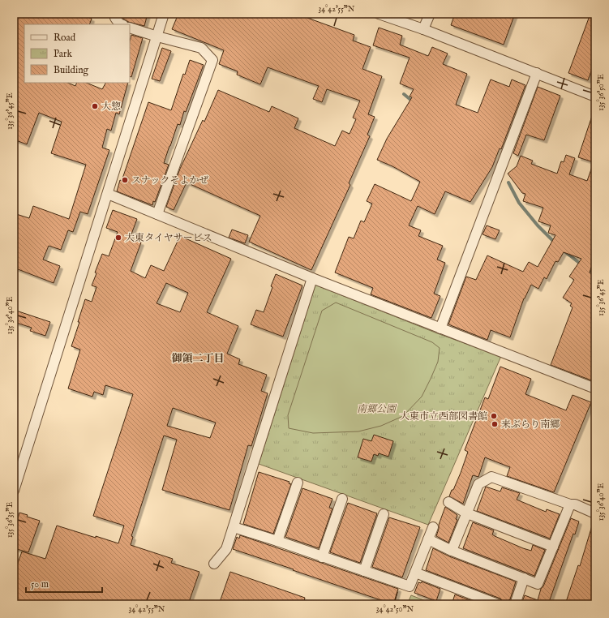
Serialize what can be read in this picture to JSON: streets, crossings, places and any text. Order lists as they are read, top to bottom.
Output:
{
  "districts": ["御領二丁目"],
  "parks": ["南郷公園"],
  "places": [
    "大惣",
    "スナックそよかぜ",
    "大東タイヤサービス",
    "大東市立西部図書館",
    "来ぶらり南郷"
  ],
  "legend": ["Road", "Park", "Building"],
  "scale_bar": "50 m",
  "coordinates": [
    "34°42'55\"N",
    "135°36'50\"E",
    "135°36'45\"E",
    "135°36'40\"E",
    "135°36'35\"E",
    "34°42'50\"N"
  ]
}
